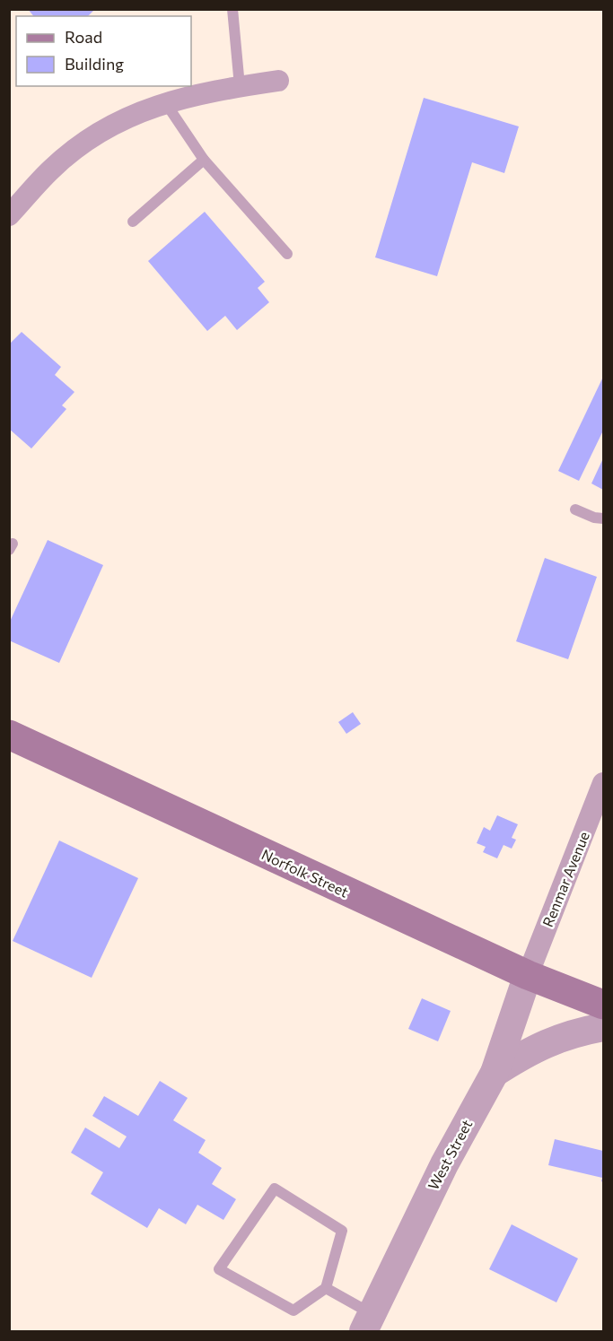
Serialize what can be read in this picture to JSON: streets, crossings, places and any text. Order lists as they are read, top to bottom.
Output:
{
  "streets": {
    "main road": ["Norfolk Street"],
    "street": ["Renmar Avenue", "West Street"]
  },
  "crossings": [
    ["Norfolk Street", "Renmar Avenue"],
    ["Norfolk Street", "West Street"],
    ["Renmar Avenue", "West Street"]
  ],
  "legend": ["Road", "Building"]
}
